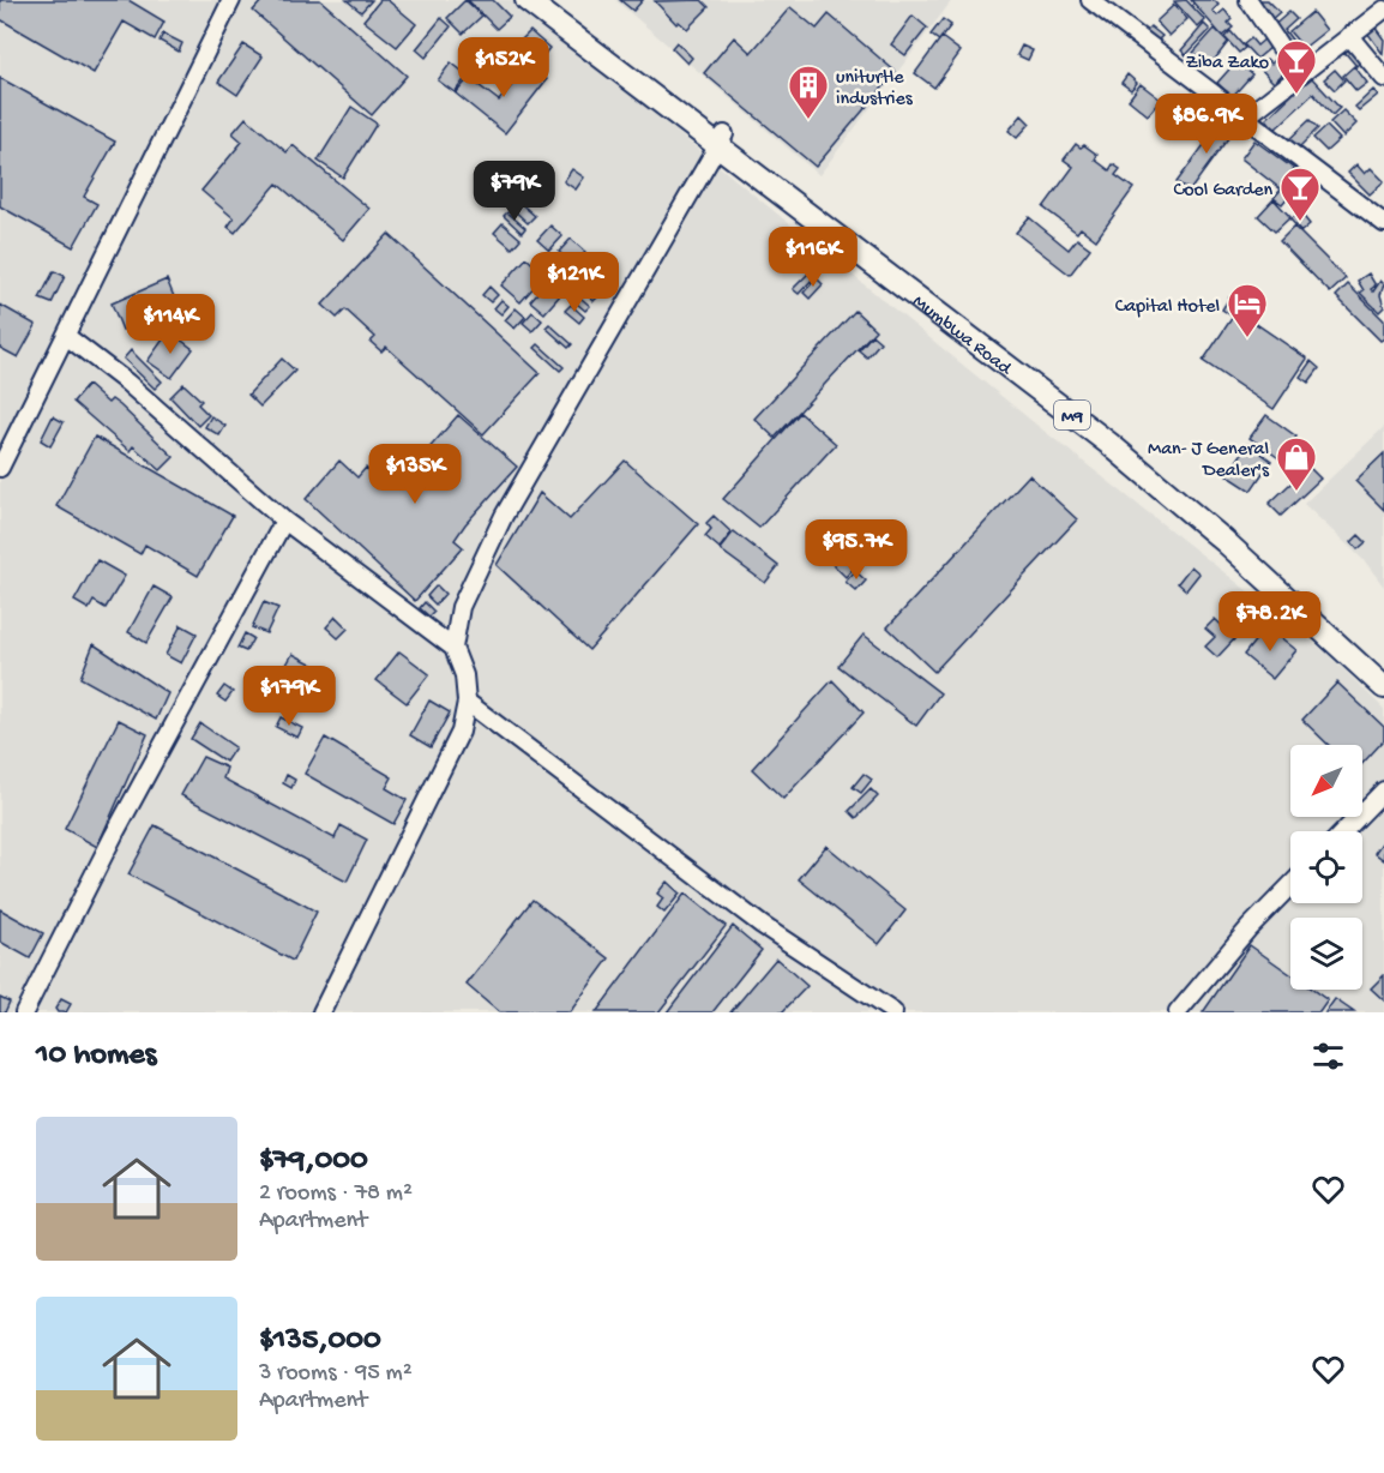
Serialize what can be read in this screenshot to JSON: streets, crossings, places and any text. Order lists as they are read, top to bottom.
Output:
{
  "streets": {
    "main road": ["Mumbwa Road", "M9"]
  },
  "places": {
    "bar": ["Ziba Zako", "Cool Garden"],
    "building": ["uniturtle industries"],
    "hotel": ["Capital Hotel"],
    "shop": ["Man- J General Dealer's"]
  },
  "north": "bottom left",
  "page": {
    "price": [
      "$152K",
      "$86.9K",
      "$79K",
      "$116K",
      "$121K",
      "$114K",
      "$135K",
      "$95.7K",
      "$78.2K",
      "$179K"
    ],
    "heading": "10 homes",
    "list": [
      {
        "name": "$79,000",
        "note": "2 rooms · 78 m² · Apartment"
      },
      {
        "name": "$135,000",
        "note": "3 rooms · 95 m² · Apartment"
      }
    ]
  }
}
